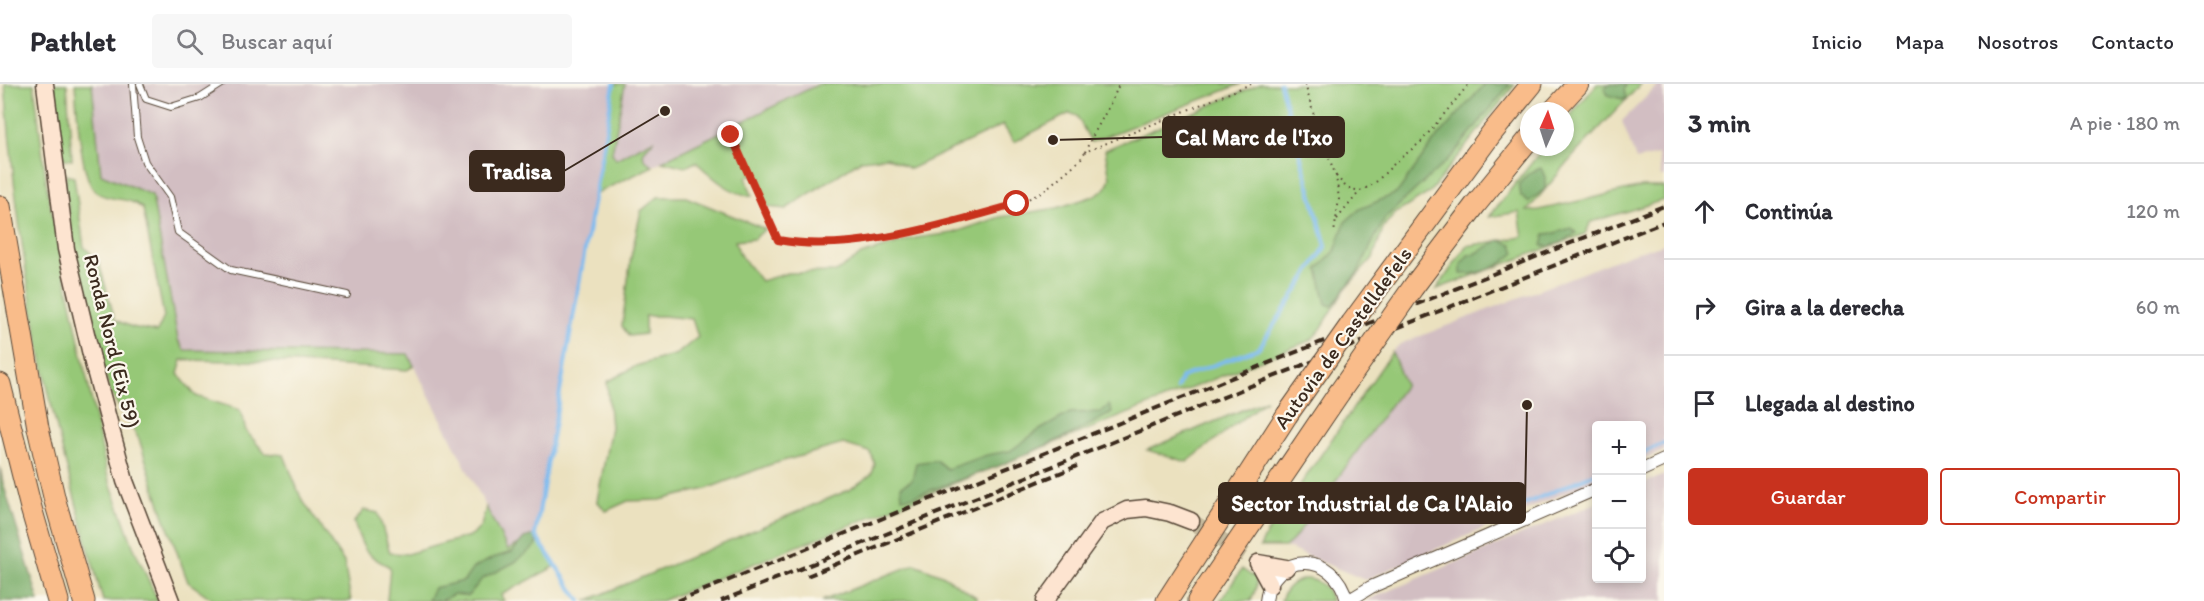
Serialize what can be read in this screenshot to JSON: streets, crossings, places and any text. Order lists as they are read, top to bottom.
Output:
{
  "streets": {
    "highway": ["Autovia de Castelldefels"],
    "main road": ["Ronda Nord (Eix 59)"]
  },
  "places": ["Tradisa", "Cal Marc de l'Ixo", "Sector Industrial de Ca l'Alaio"],
  "north": "top",
  "page": {
    "header": "Pathlet",
    "search": "Buscar aquí",
    "nav": [
      "Inicio",
      "Mapa",
      "Nosotros",
      "Contacto"
    ],
    "heading": ["3 min", "A pie · 180 m"],
    "list": [
      ["Continúa", "120 m"],
      ["Gira a la derecha", "60 m"],
      "Llegada al destino"
    ],
    "map_buttons": ["+", "−"],
    "buttons": ["Guardar", "Compartir"]
  }
}
